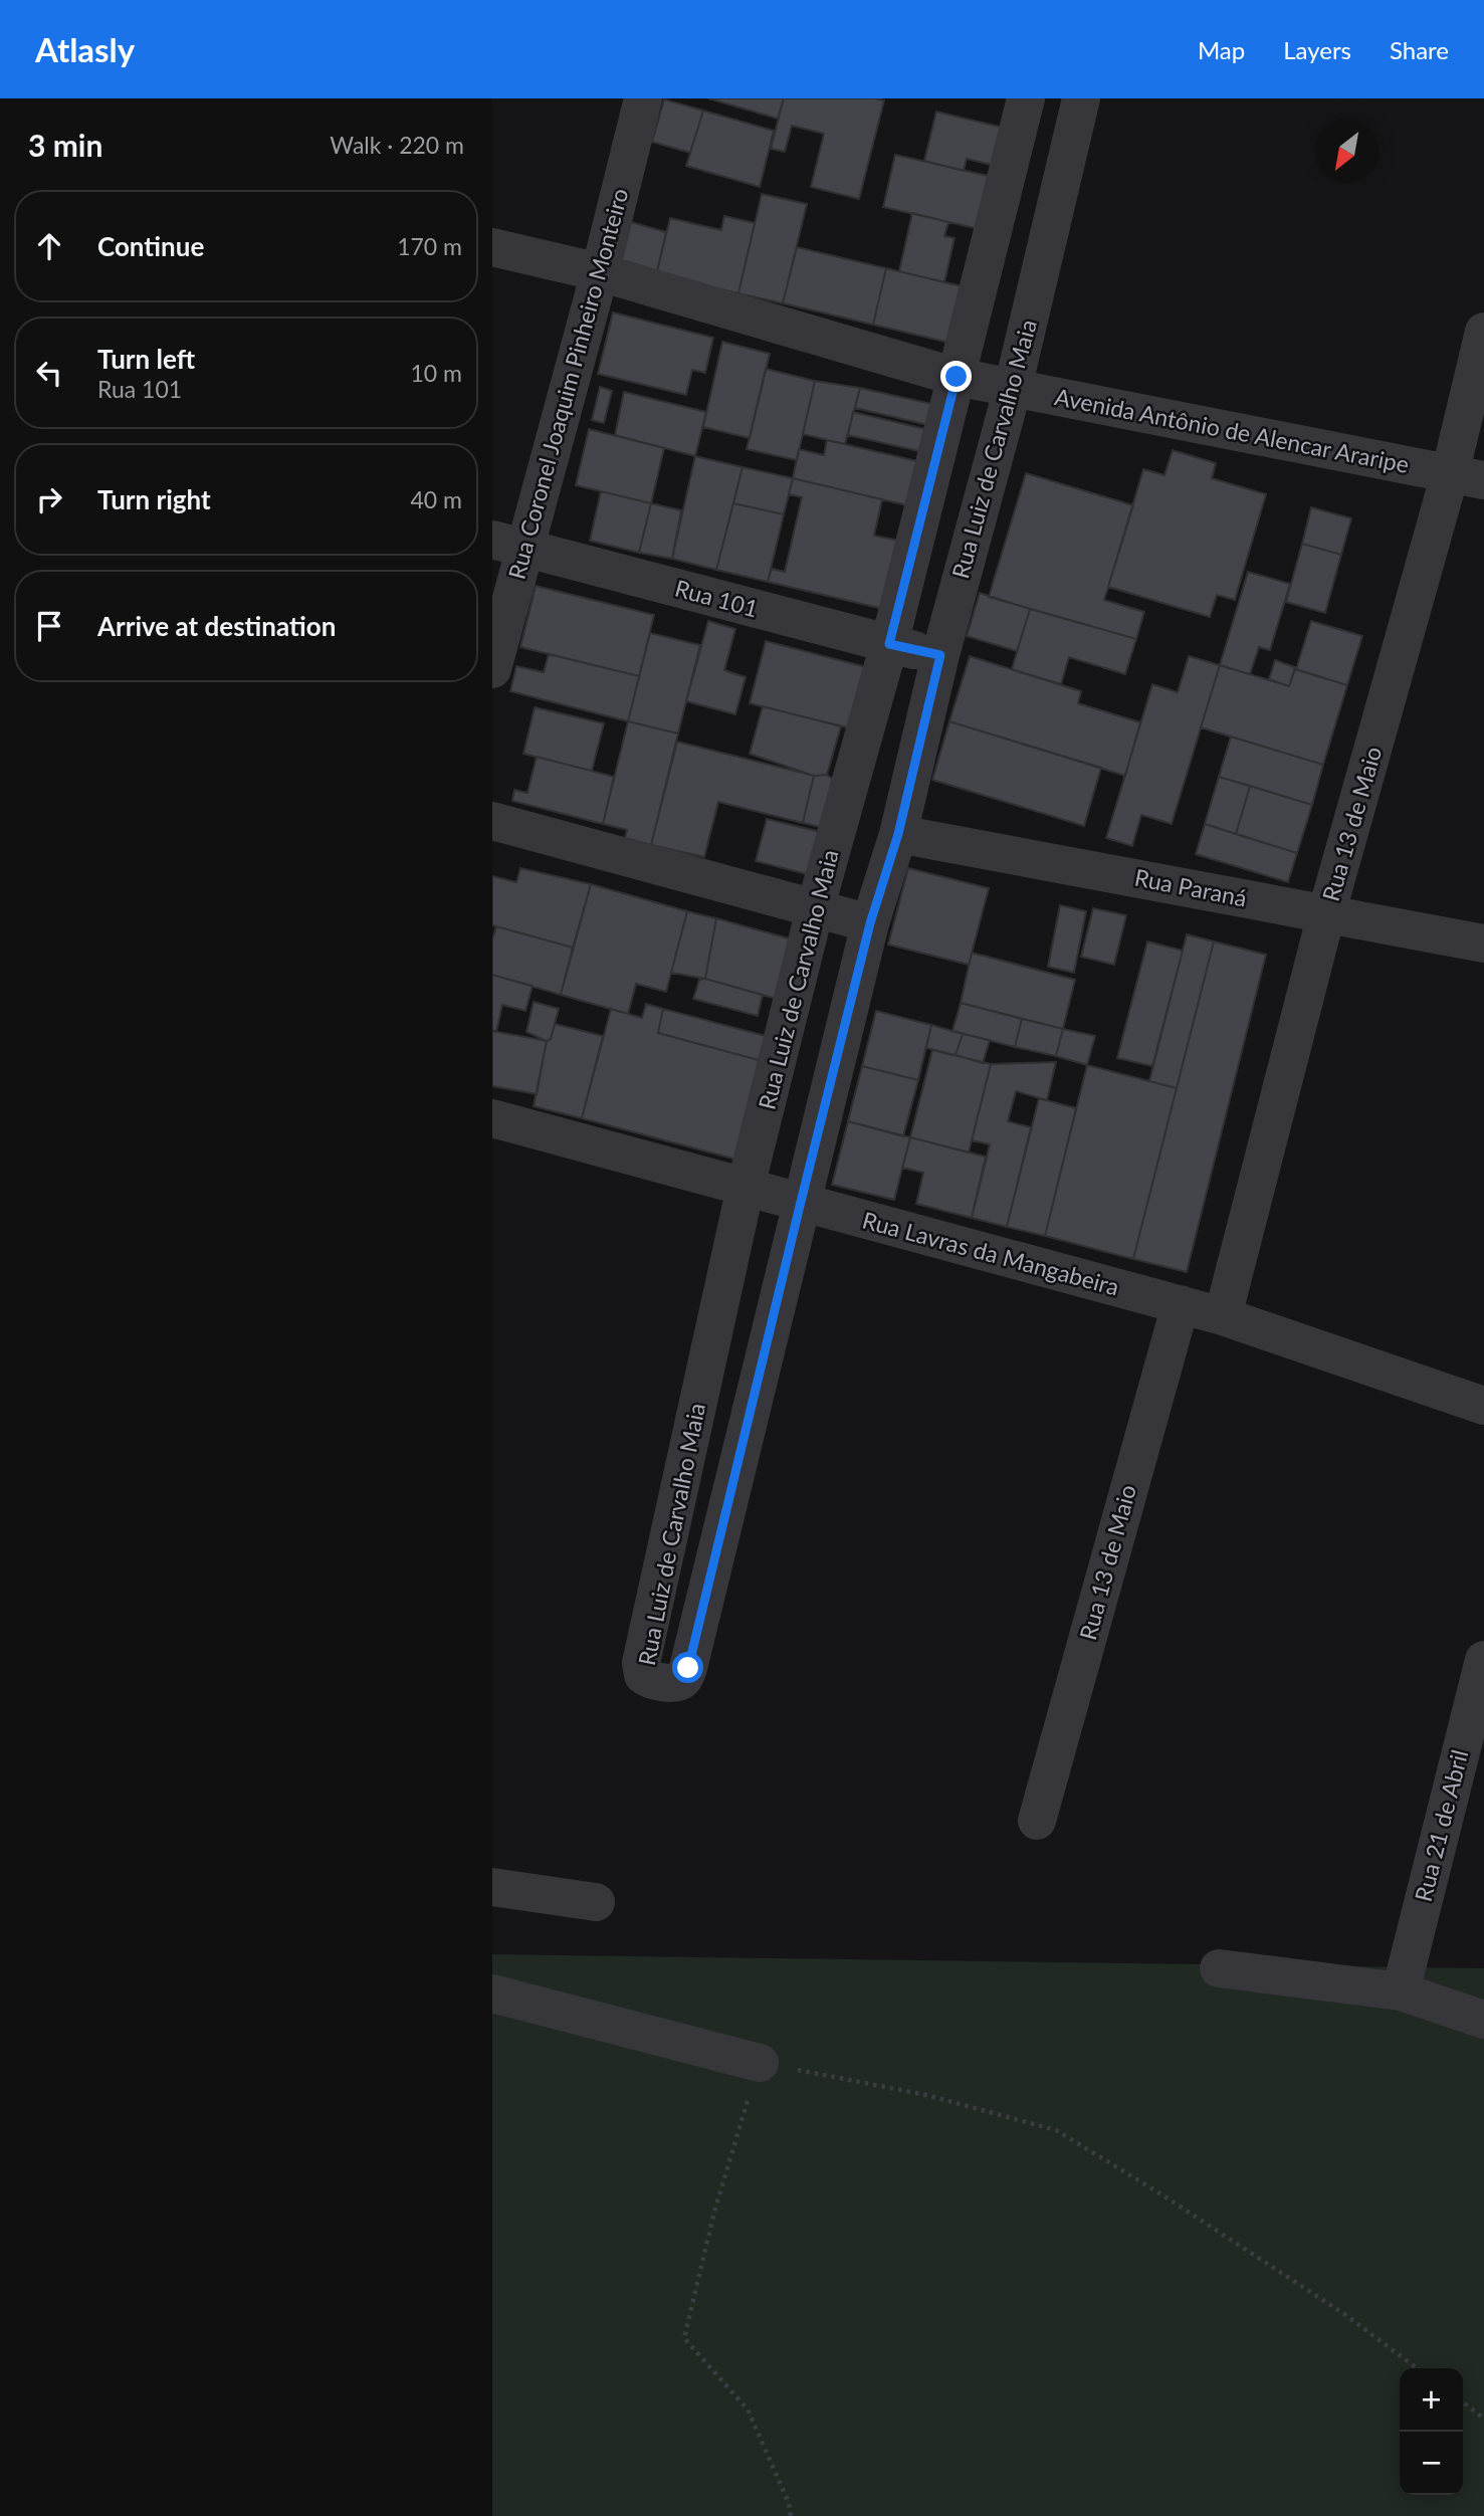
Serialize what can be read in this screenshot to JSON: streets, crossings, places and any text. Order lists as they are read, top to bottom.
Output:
{
  "streets": {
    "street": [
      "Rua Coronel Joaquim Pinheiro Monteiro",
      "Avenida Antônio de Alencar Araripe",
      "Rua Luiz de Carvalho Maia",
      "Rua 101",
      "Rua 13 de Maio",
      "Rua Paraná",
      "Rua Lavras da Mangabeira",
      "Rua 21 de Abril"
    ]
  },
  "crossings": [
    ["Rua Coronel Joaquim Pinheiro Monteiro", "Avenida Antônio de Alencar Araripe"],
    ["Rua Coronel Joaquim Pinheiro Monteiro", "Rua 101"],
    ["Avenida Antônio de Alencar Araripe", "Rua Luiz de Carvalho Maia"],
    ["Avenida Antônio de Alencar Araripe", "Rua 13 de Maio"],
    ["Rua Luiz de Carvalho Maia", "Rua 101"],
    ["Rua Luiz de Carvalho Maia", "Rua Paraná"],
    ["Rua Luiz de Carvalho Maia", "Rua Lavras da Mangabeira"],
    ["Rua 13 de Maio", "Rua Paraná"],
    ["Rua 13 de Maio", "Rua Lavras da Mangabeira"]
  ],
  "north": "bottom left",
  "page": {
    "header": "Atlasly",
    "nav": ["Map", "Layers", "Share"],
    "heading": ["3 min", "Walk · 220 m"],
    "list": [
      ["Continue", "170 m"],
      ["Turn left", "Rua 101", "10 m"],
      ["Turn right", "40 m"],
      "Arrive at destination"
    ],
    "map_buttons": ["+", "−"]
  }
}
